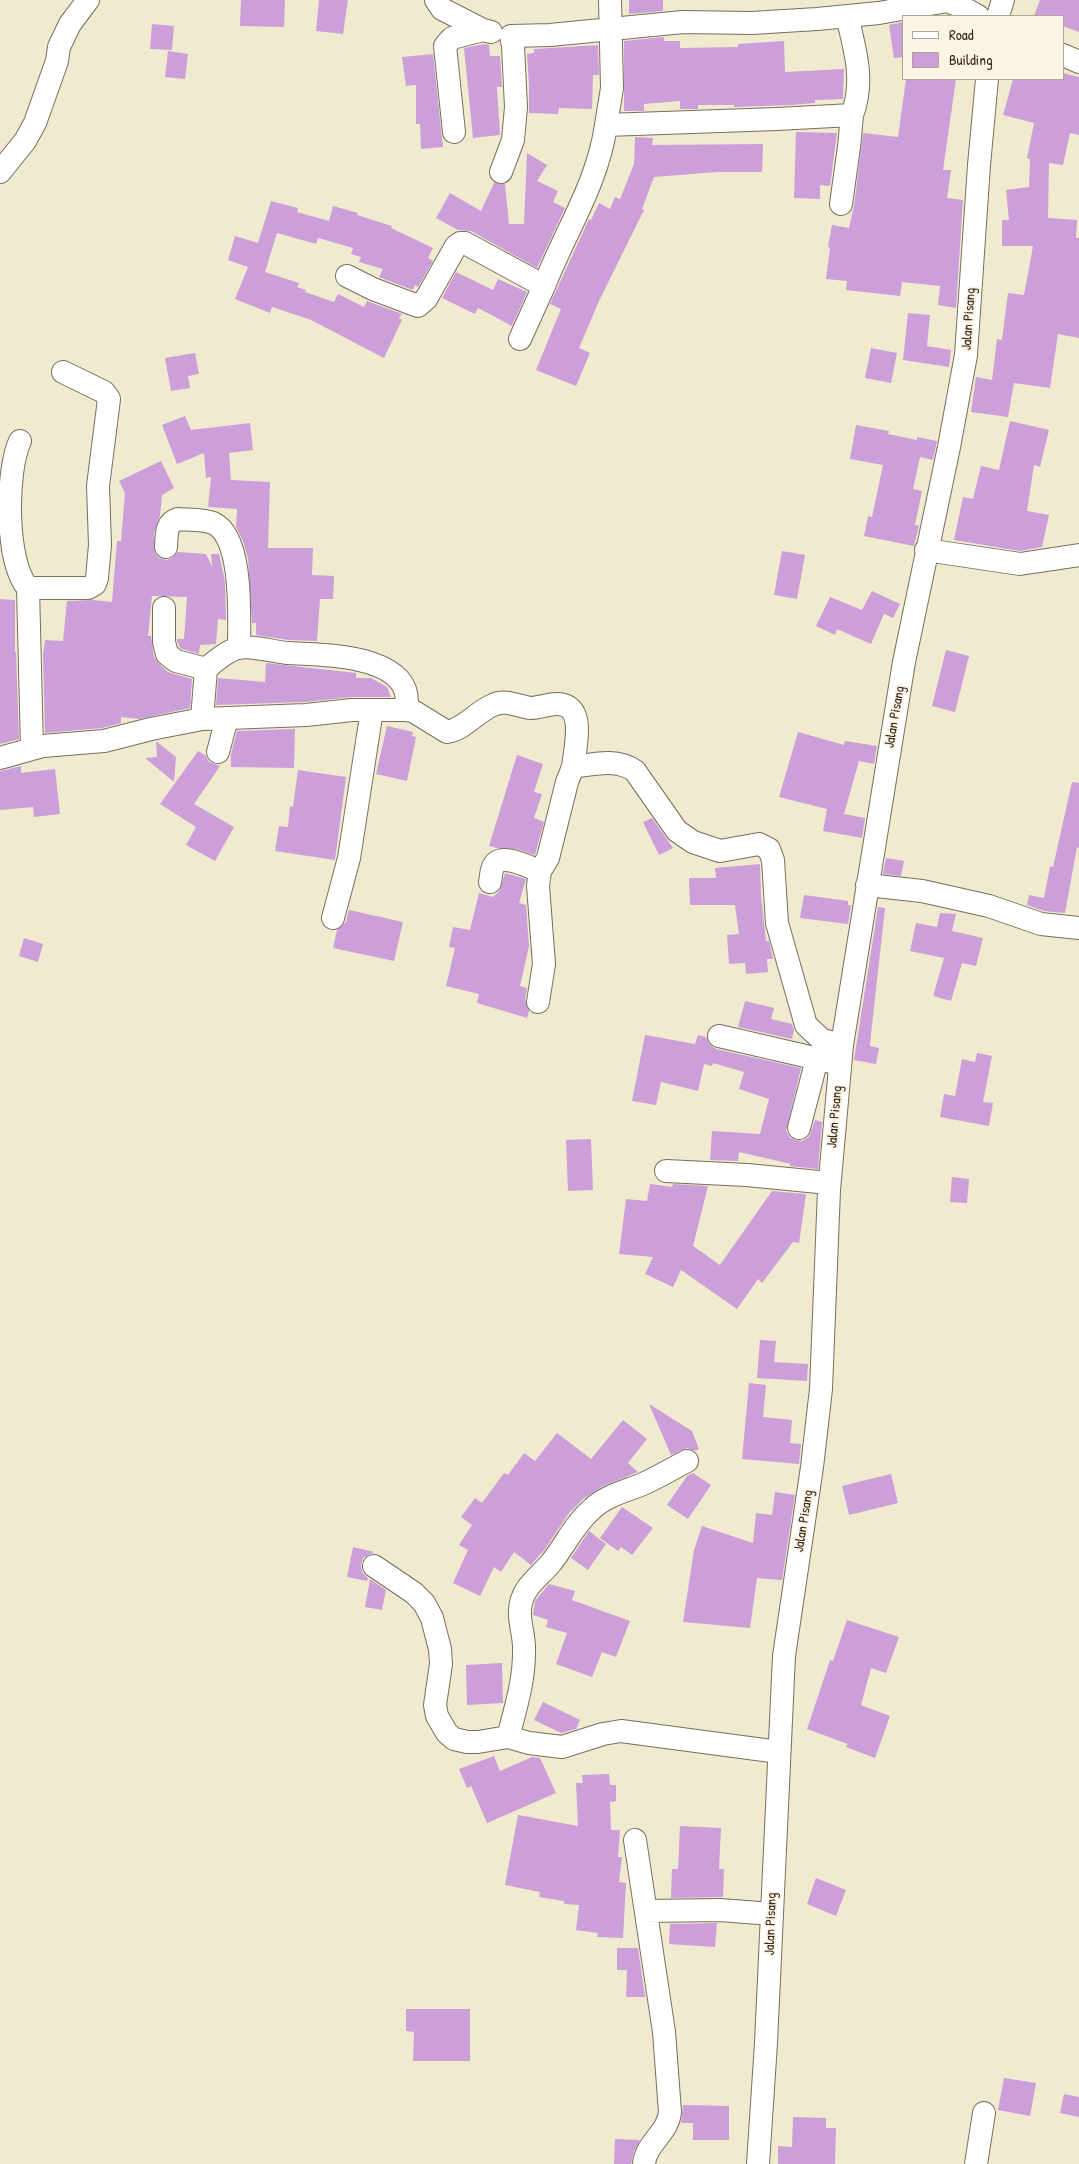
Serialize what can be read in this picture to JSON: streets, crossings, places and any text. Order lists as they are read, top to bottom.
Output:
{
  "streets": {
    "street": ["Jalan Pisang"]
  },
  "legend": ["Road", "Building"]
}
